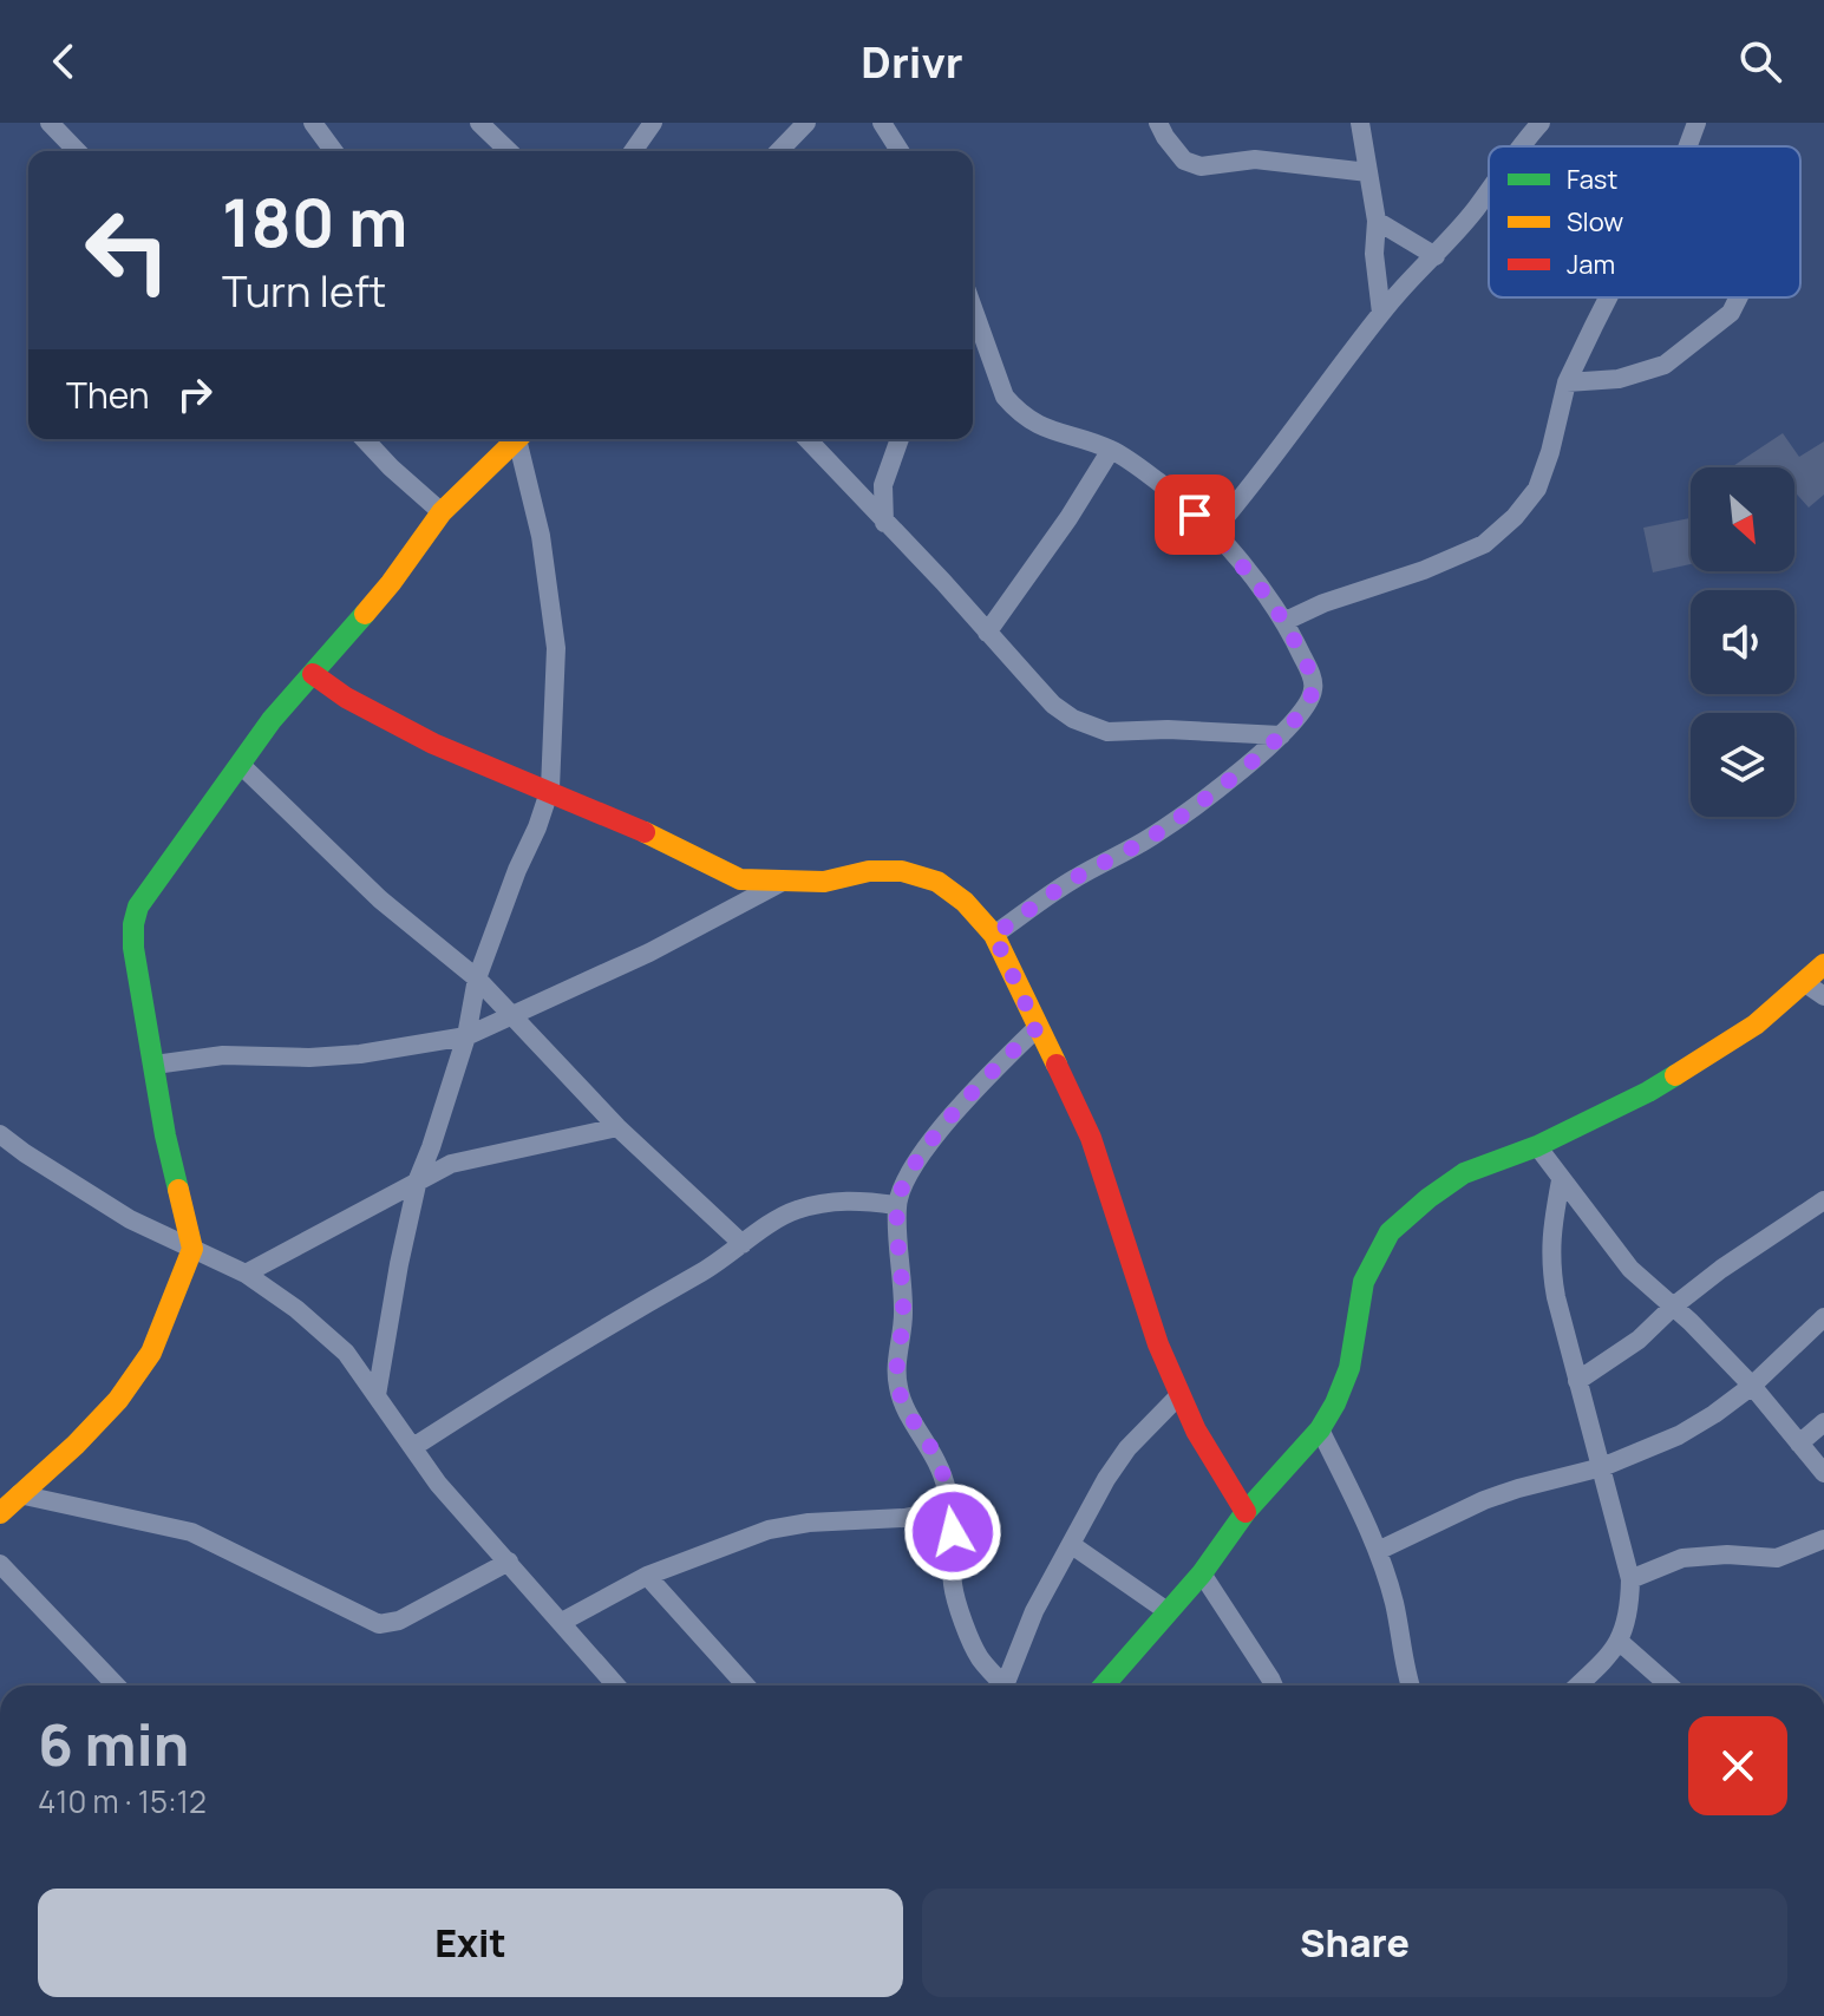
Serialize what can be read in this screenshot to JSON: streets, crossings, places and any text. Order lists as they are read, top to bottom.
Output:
{
  "legend": ["Fast", "Slow", "Jam"],
  "north": "bottom right",
  "page": {
    "header": "Drivr",
    "turn": ["180 m", "Turn left"],
    "then": "Then",
    "heading": ["6 min", "410 m · 15:12"],
    "buttons": ["Exit", "Share"]
  }
}
